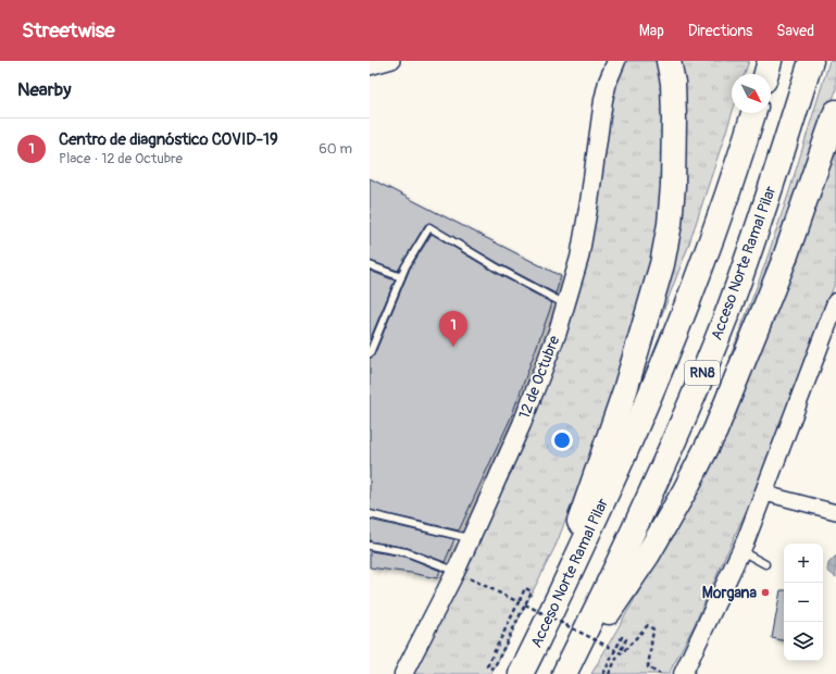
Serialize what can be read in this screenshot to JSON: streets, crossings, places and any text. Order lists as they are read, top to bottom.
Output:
{
  "streets": {
    "highway": ["Acceso Norte Ramal Pilar", "RN8"],
    "street": ["12 de Octubre"]
  },
  "places": ["Morgana"],
  "north": "bottom right",
  "page": {
    "header": "Streetwise",
    "nav": ["Map", "Directions", "Saved"],
    "heading": "Nearby",
    "list": [
      {
        "mark": "1",
        "name": "Centro de diagnóstico COVID-19",
        "note": "Place · 12 de Octubre",
        "value": "60 m"
      }
    ],
    "pins": "1",
    "map_buttons": ["+", "−"]
  }
}
